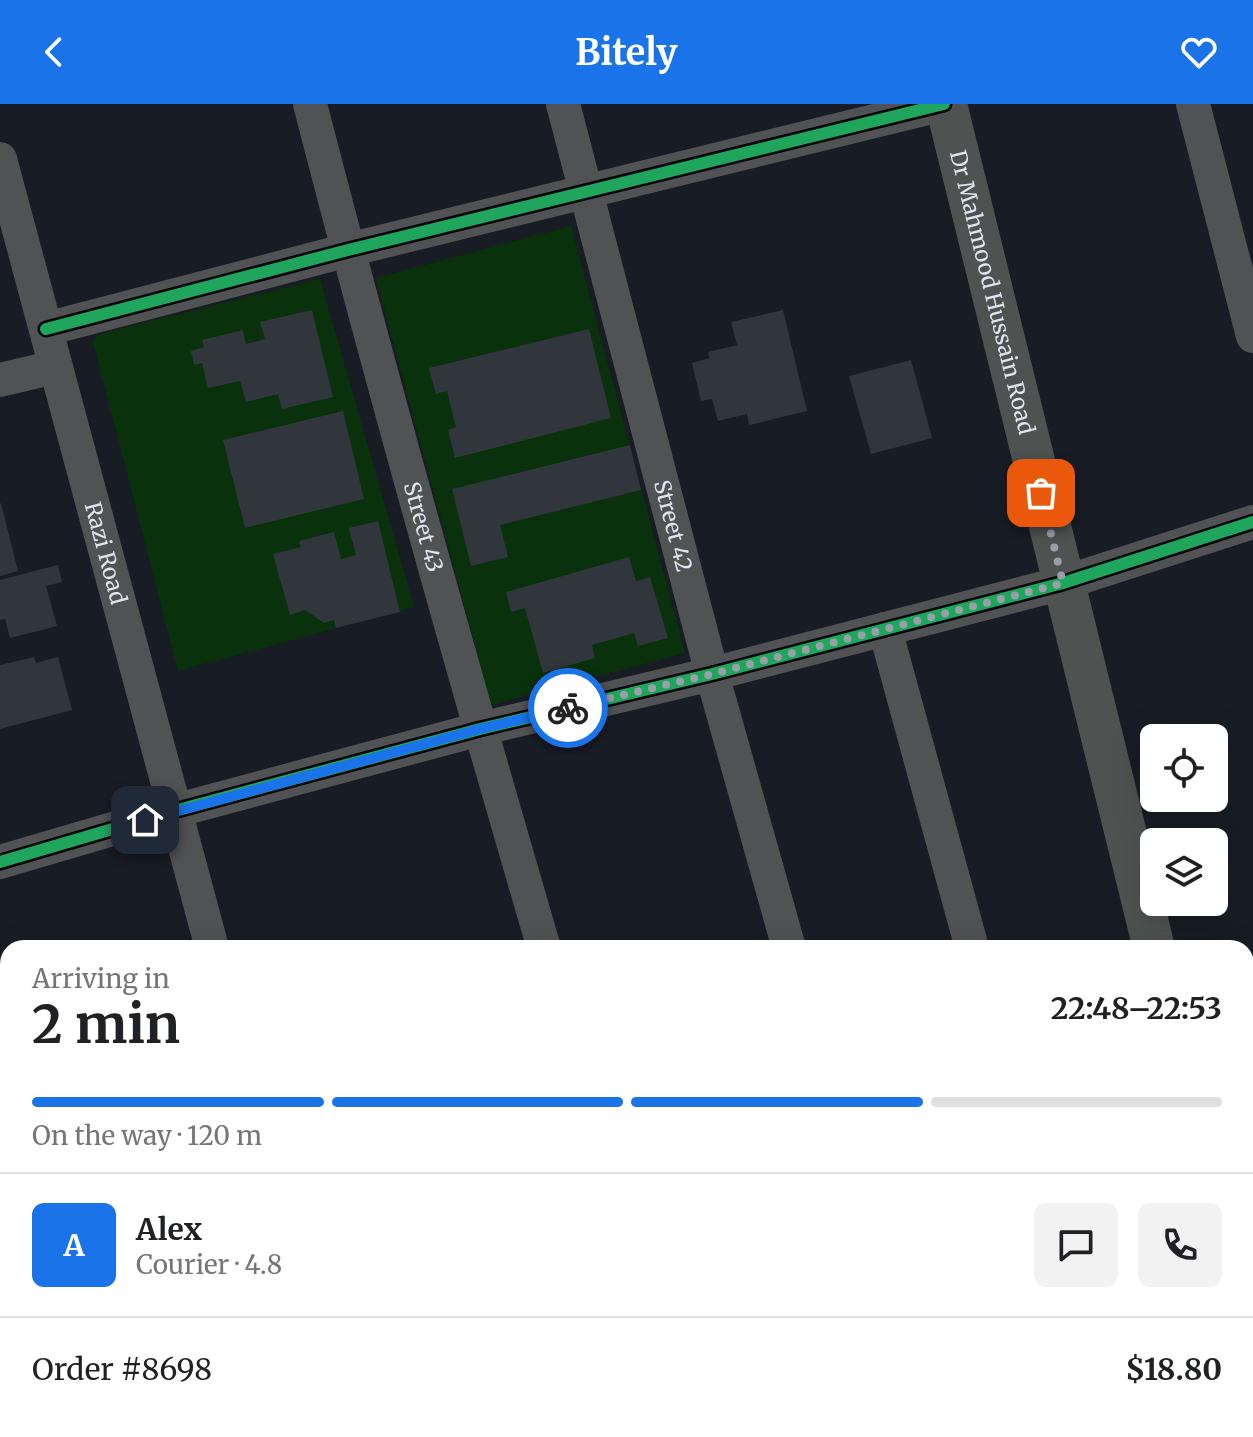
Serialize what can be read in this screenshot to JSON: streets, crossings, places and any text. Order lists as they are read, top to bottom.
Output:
{
  "streets": {
    "main road": ["Dr Mahmood Hussain Road"],
    "street": ["Street 43", "Street 42", "Razi Road"]
  },
  "page": {
    "header": "Bitely",
    "heading": ["2 min", "Arriving in", "22:48–22:53"],
    "panel": [
      "Alex",
      "Courier · 4.8",
      "Order #8698",
      "$18.80"
    ],
    "bar": "On the way · 120 m",
    "round": "A"
  }
}
